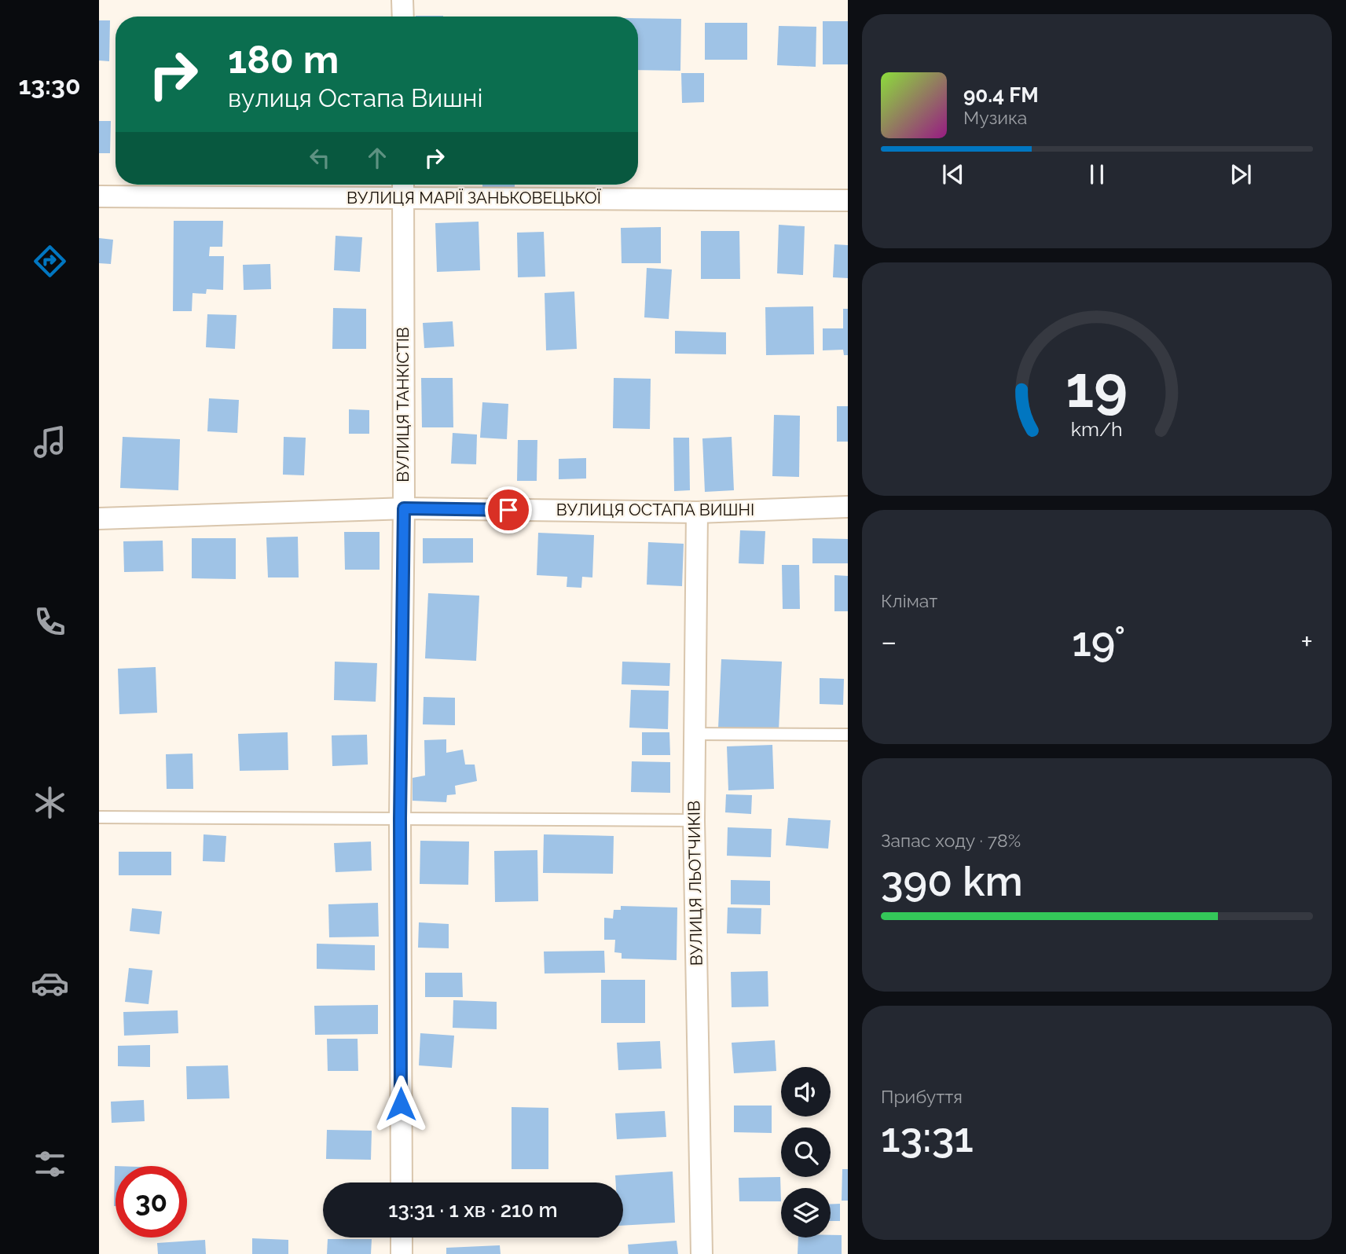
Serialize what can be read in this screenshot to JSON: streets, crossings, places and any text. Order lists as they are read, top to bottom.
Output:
{
  "streets": {
    "street": [
      "ВУЛИЦЯ МАРІЇ ЗАНЬКОВЕЦЬКОЇ",
      "ВУЛИЦЯ ТАНКІСТІВ",
      "ВУЛИЦЯ ОСТАПА ВИШНІ",
      "ВУЛИЦЯ ЛЬОТЧИКІВ"
    ]
  },
  "crossings": [
    ["ВУЛИЦЯ МАРІЇ ЗАНЬКОВЕЦЬКОЇ", "ВУЛИЦЯ ТАНКІСТІВ"],
    ["ВУЛИЦЯ ТАНКІСТІВ", "ВУЛИЦЯ ОСТАПА ВИШНІ"],
    ["ВУЛИЦЯ ОСТАПА ВИШНІ", "ВУЛИЦЯ ЛЬОТЧИКІВ"]
  ],
  "page": {
    "tabs": "13:30",
    "turn": ["180 m", "вулиця Остапа Вишні"],
    "song": ["90.4 FM", "Музика"],
    "tile": [
      "Клімат",
      ["Запас ходу · 78%", "390 km"],
      ["Прибуття", "13:31"]
    ],
    "heat": ["−", "19°", "+"],
    "limit": "30",
    "trip": "13:31 · 1 хв · 210 m",
    "gauge": ["19", "km/h"]
  }
}
